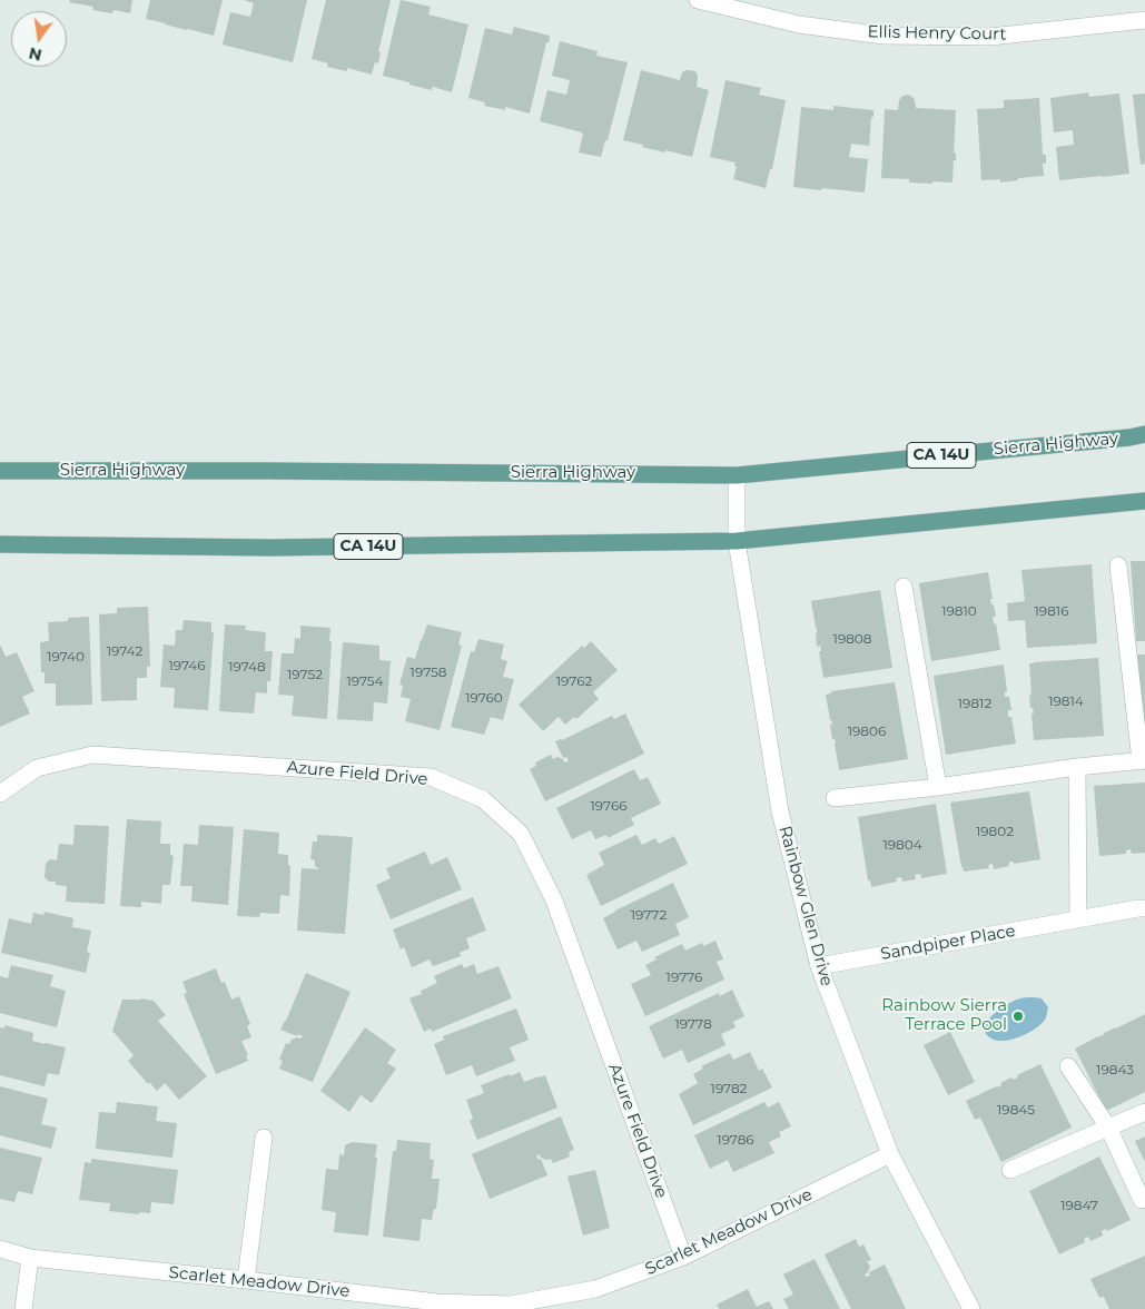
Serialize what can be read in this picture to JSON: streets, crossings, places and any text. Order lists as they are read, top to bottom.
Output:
{
  "streets": {
    "main road": ["Sierra Highway", "CA 14U"],
    "street": [
      "Ellis Henry Court",
      "Azure Field Drive",
      "Rainbow Glen Drive",
      "Sandpiper Place",
      "Scarlet Meadow Drive"
    ]
  },
  "crossings": [
    ["Sierra Highway", "Rainbow Glen Drive"],
    ["CA 14U", "Rainbow Glen Drive"],
    ["Azure Field Drive", "Scarlet Meadow Drive"],
    ["Rainbow Glen Drive", "Sandpiper Place"],
    ["Rainbow Glen Drive", "Scarlet Meadow Drive"]
  ],
  "places": ["Rainbow Sierra Terrace Pool"],
  "house_numbers": [
    "19810",
    "19816",
    "19808",
    "19742",
    "19740",
    "19746",
    "19748",
    "19758",
    "19752",
    "19754",
    "19762",
    "19760",
    "19814",
    "19812",
    "19806",
    "19766",
    "19802",
    "19804",
    "19772",
    "19776",
    "19778",
    "19843",
    "19782",
    "19845",
    "19786",
    "19847"
  ],
  "north": "bottom"
}
